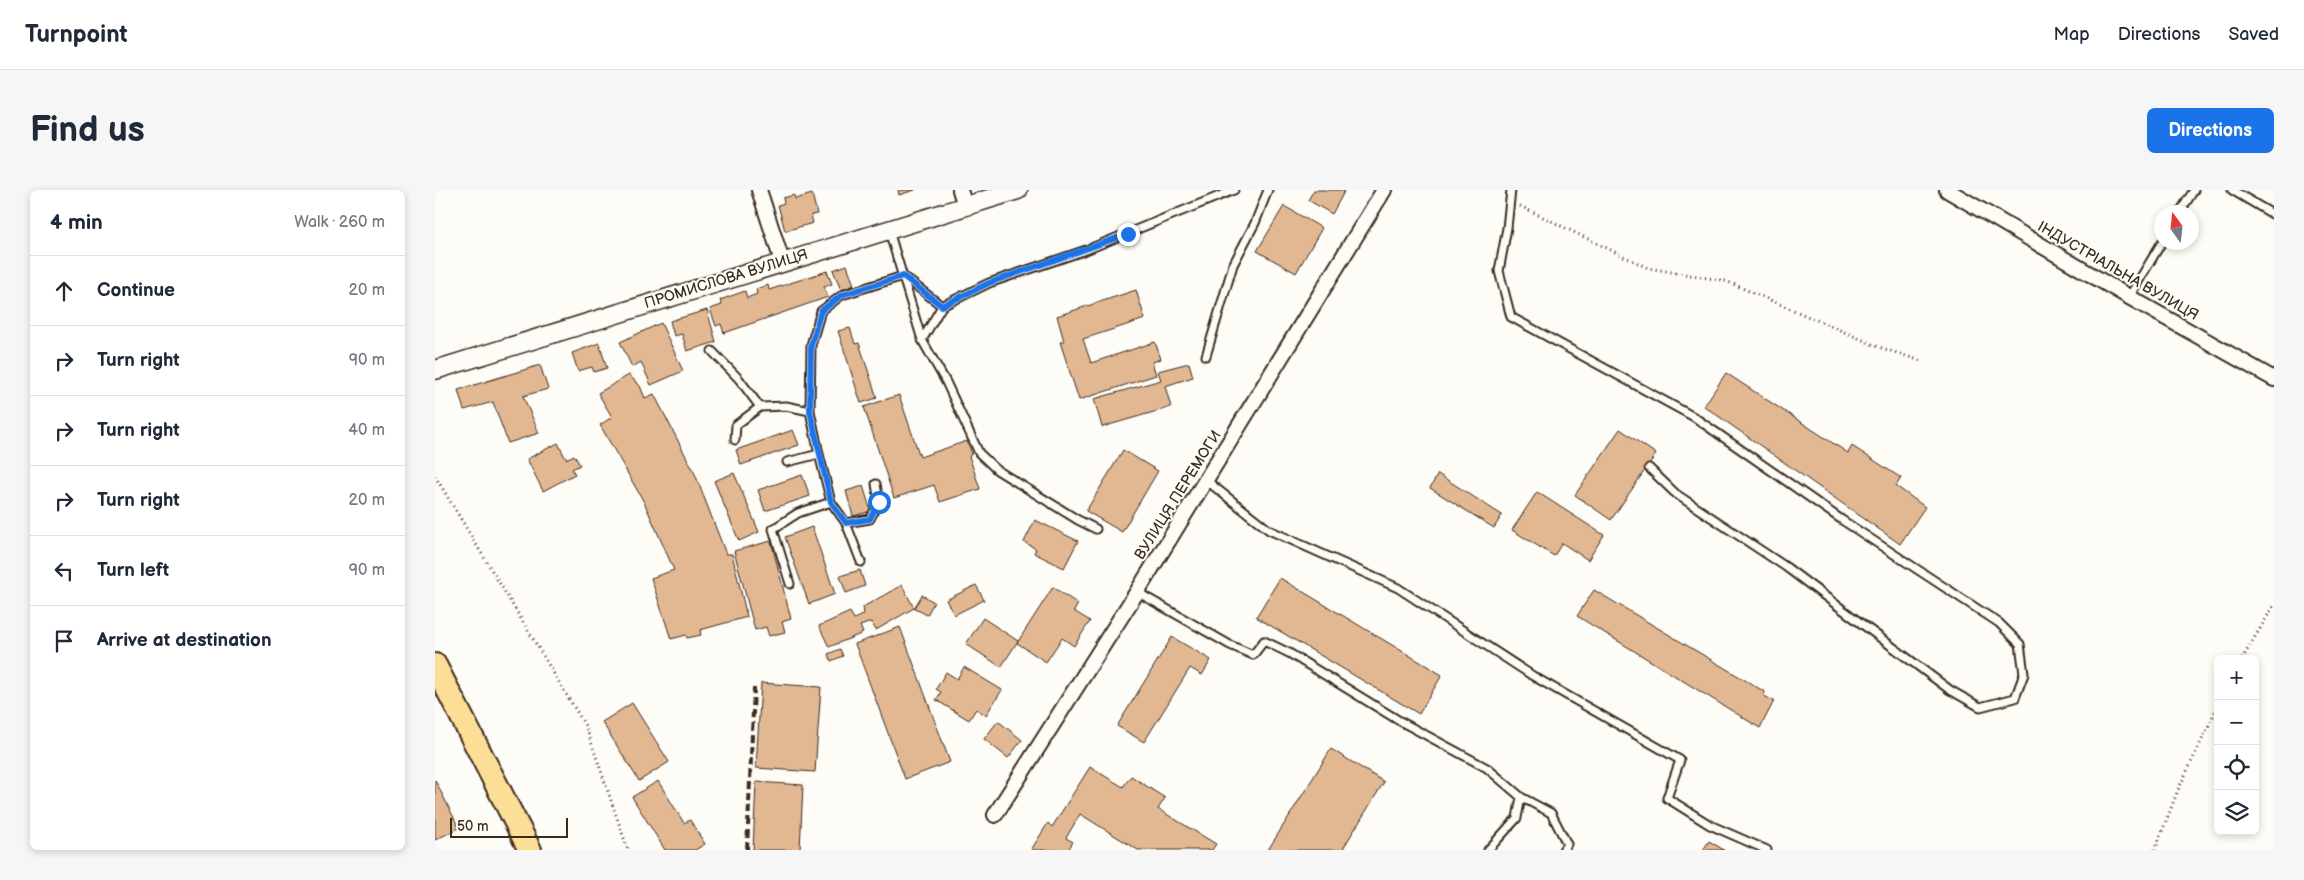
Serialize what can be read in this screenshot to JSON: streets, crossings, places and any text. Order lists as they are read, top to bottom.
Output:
{
  "streets": {
    "street": ["ІНДУСТРІАЛЬНА ВУЛИЦЯ", "ПРОМИСЛОВА ВУЛИЦЯ", "ВУЛИЦЯ ПЕРЕМОГИ"]
  },
  "scale_bar": "50 m",
  "north": "top",
  "page": {
    "header": "Turnpoint",
    "nav": ["Map", "Directions", "Saved"],
    "buttons": "Directions",
    "title": "Find us",
    "heading": ["4 min", "Walk · 260 m"],
    "list": [
      ["Continue", "20 m"],
      ["Turn right", "90 m"],
      ["Turn right", "40 m"],
      ["Turn right", "20 m"],
      ["Turn left", "90 m"],
      "Arrive at destination"
    ],
    "map_buttons": ["+", "−"],
    "scale": "50 m"
  }
}
